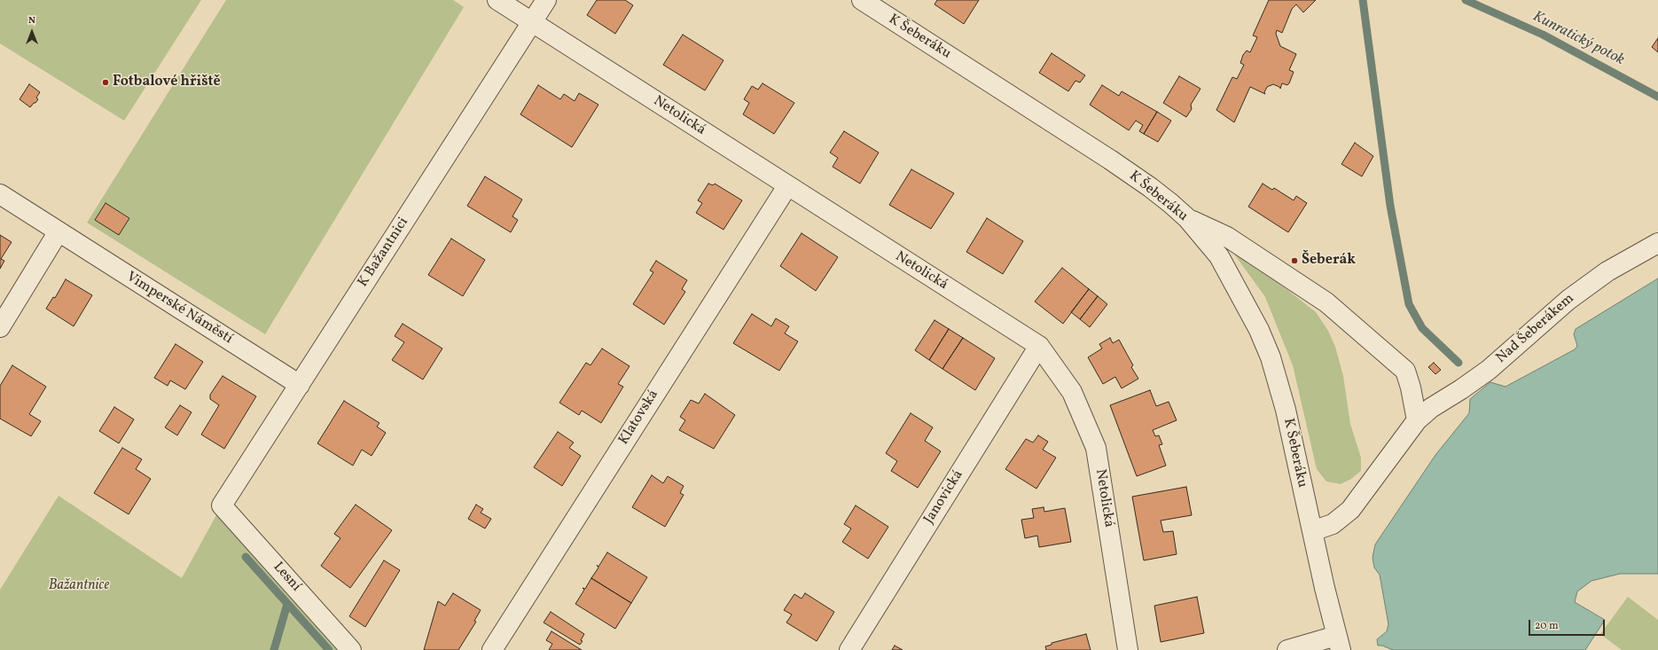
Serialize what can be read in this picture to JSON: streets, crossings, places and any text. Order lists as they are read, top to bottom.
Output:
{
  "streets": {
    "street": [
      "K Šeberáku",
      "Netolická",
      "K Bažantnici",
      "Vimperské Náměstí",
      "Nad Šeberákem",
      "Klatovská",
      "Janovická",
      "Lesní"
    ]
  },
  "crossings": [
    ["Netolická", "K Bažantnici"],
    ["Netolická", "Klatovská"],
    ["Netolická", "Janovická"],
    ["K Bažantnici", "Vimperské Náměstí"],
    ["K Bažantnici", "Lesní"]
  ],
  "water": ["Kunratický potok"],
  "parks": ["Bažantnice"],
  "places": ["Fotbalové hřiště", "Šeberák"],
  "scale_bar": "20 m",
  "north": "top"
}
